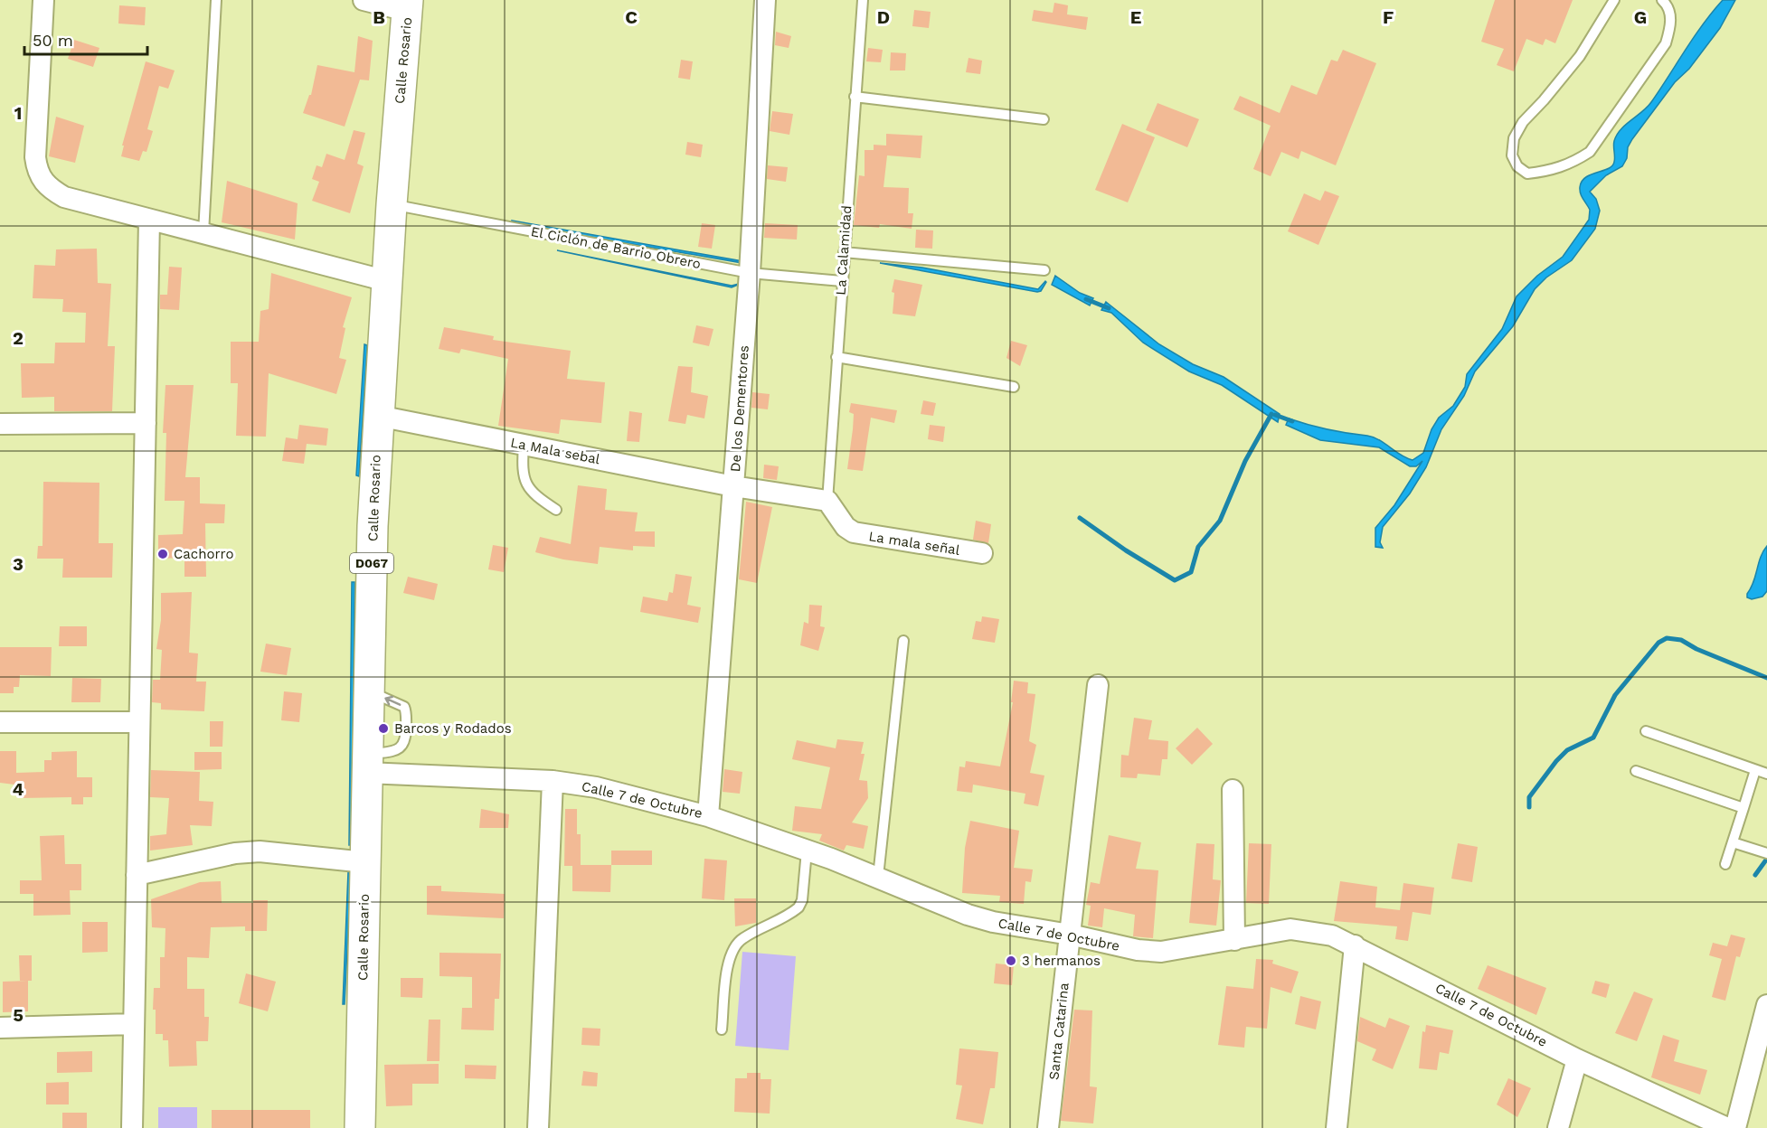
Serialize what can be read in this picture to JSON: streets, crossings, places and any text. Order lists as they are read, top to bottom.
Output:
{
  "streets": {
    "main road": ["Calle Rosario", "D067"],
    "street": [
      "De los Dementores",
      "La Mala sebal",
      "La mala señal",
      "Calle 7 de Octubre",
      "Santa Catarina"
    ],
    "lane": ["El Ciclón de Barrio Obrero", "La Calamidad"]
  },
  "crossings": [
    ["Calle Rosario", "El Ciclón de Barrio Obrero"],
    ["Calle Rosario", "La Mala sebal"],
    ["Calle Rosario", "Calle 7 de Octubre"],
    ["El Ciclón de Barrio Obrero", "La Calamidad"],
    ["El Ciclón de Barrio Obrero", "De los Dementores"],
    ["La Calamidad", "La mala señal"],
    ["De los Dementores", "La Mala sebal"],
    ["De los Dementores", "Calle 7 de Octubre"],
    ["Calle 7 de Octubre", "Santa Catarina"]
  ],
  "places": ["Cachorro", "Barcos y Rodados", "3 hermanos"],
  "scale_bar": "50 m",
  "grid": {
    "columns": [
      "B",
      "C",
      "D",
      "E",
      "F",
      "G"
    ],
    "rows": [
      "1",
      "2",
      "3",
      "4",
      "5"
    ]
  }
}
